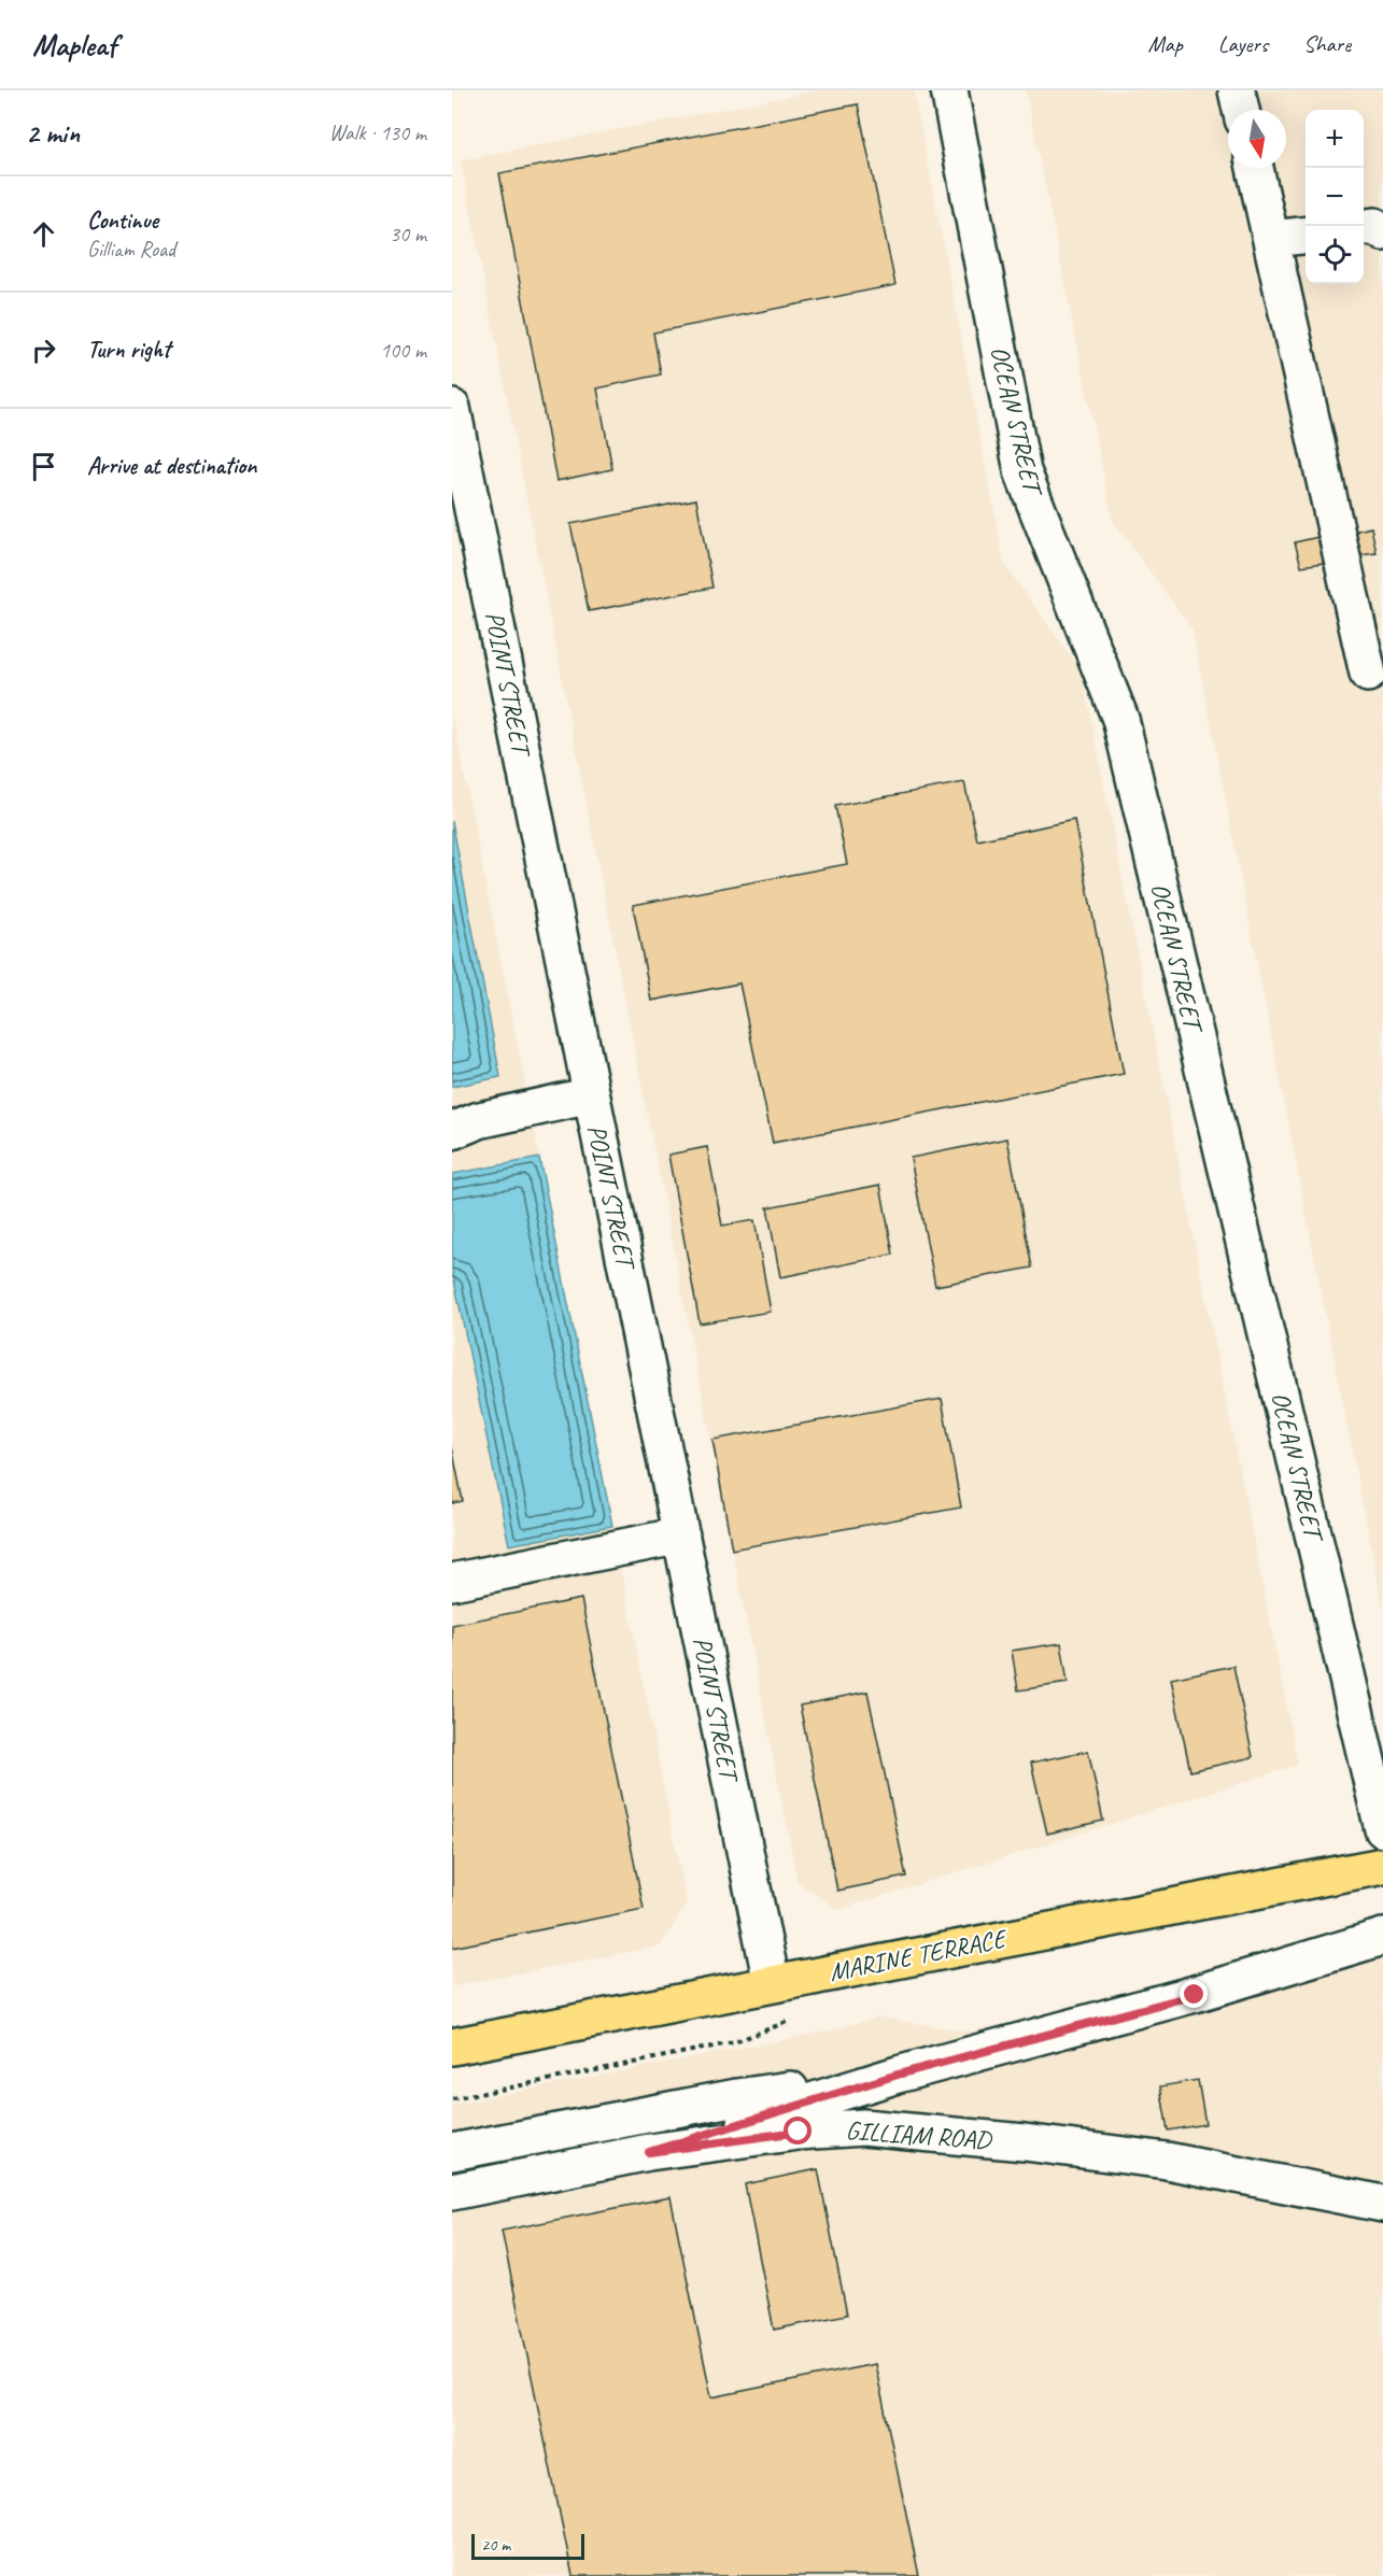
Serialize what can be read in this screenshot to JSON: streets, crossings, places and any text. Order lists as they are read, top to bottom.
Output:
{
  "streets": {
    "main road": ["MARINE TERRACE"],
    "street": ["OCEAN STREET", "POINT STREET", "GILLIAM ROAD"]
  },
  "crossings": [
    ["POINT STREET", "MARINE TERRACE"]
  ],
  "scale_bar": "20 m",
  "north": "bottom",
  "page": {
    "header": "Mapleaf",
    "nav": ["Map", "Layers", "Share"],
    "heading": ["2 min", "Walk · 130 m"],
    "map_buttons": ["+", "−"],
    "list": [
      ["Continue", "Gilliam Road", "30 m"],
      ["Turn right", "100 m"],
      "Arrive at destination"
    ],
    "scale": "20 m"
  }
}
